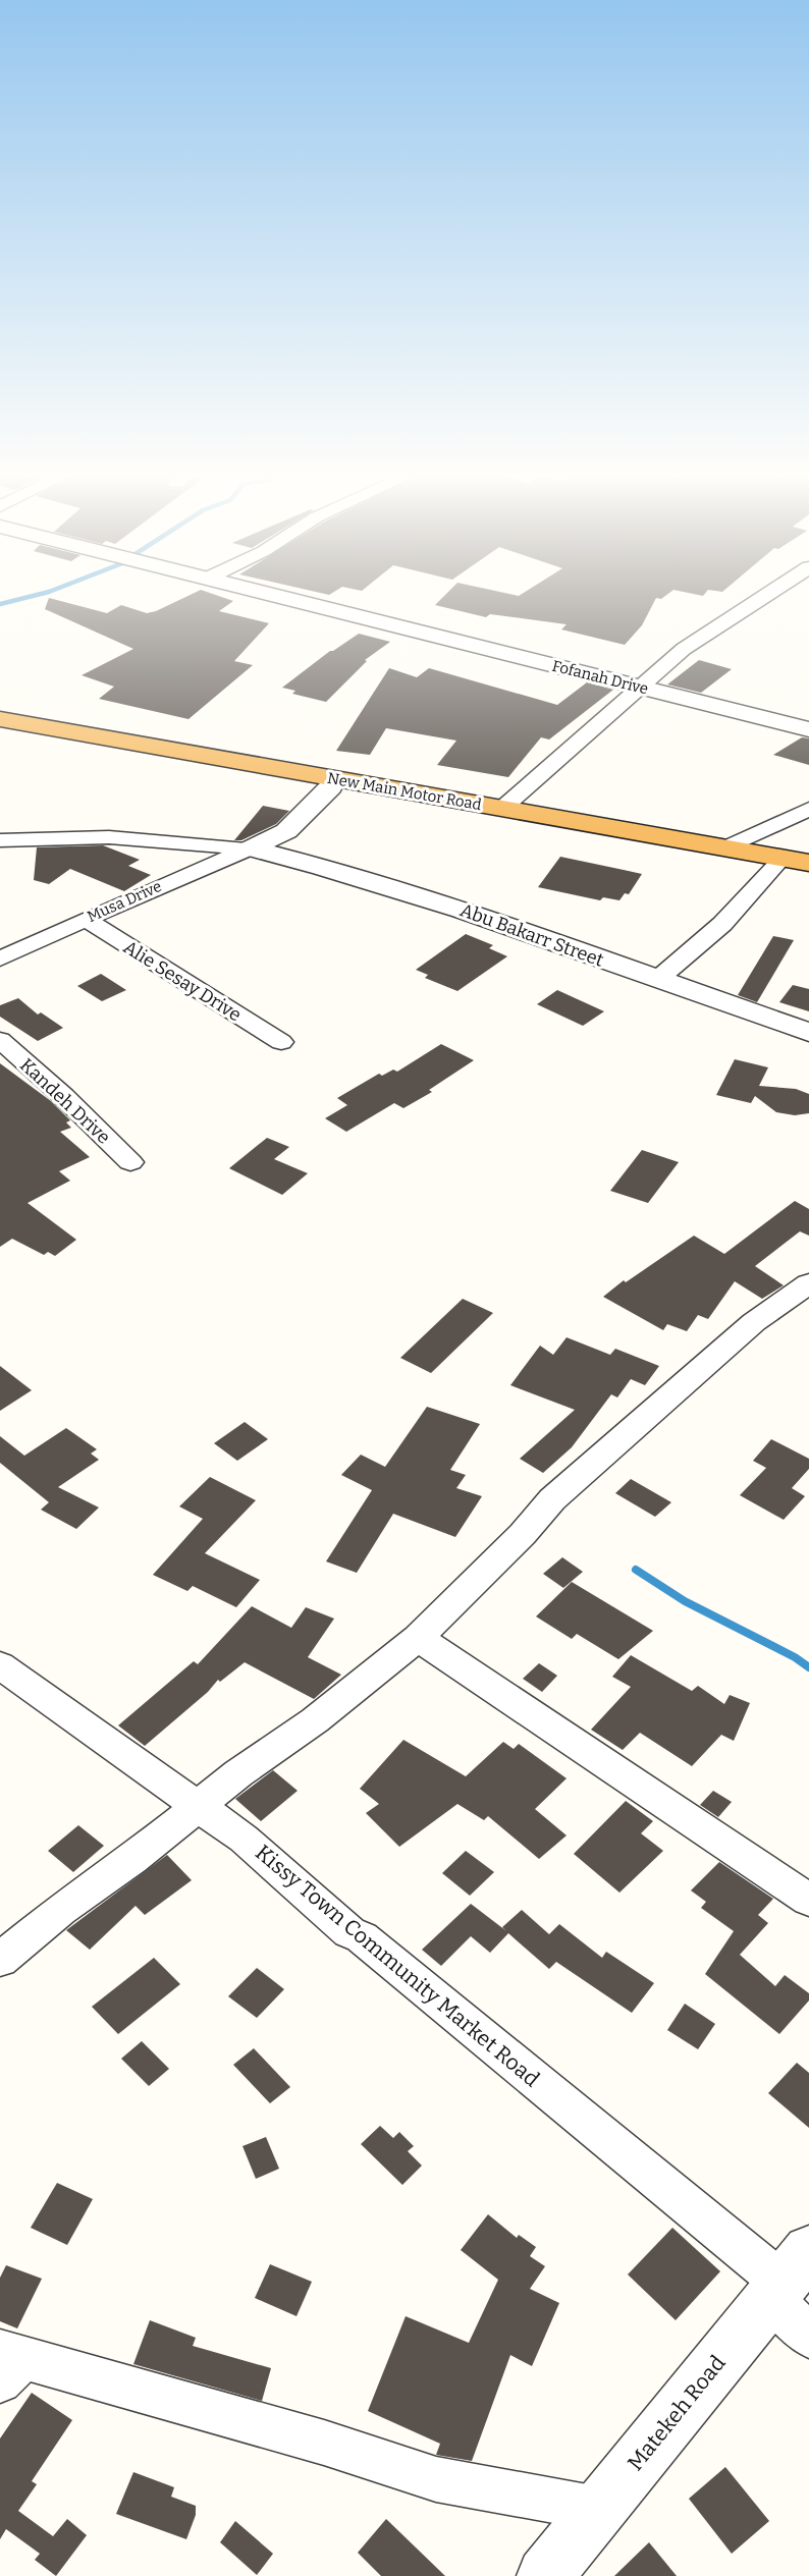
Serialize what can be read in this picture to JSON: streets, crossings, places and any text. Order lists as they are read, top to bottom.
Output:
{
  "streets": {
    "highway": ["New Main Motor Road"],
    "street": [
      "Fofanah Drive",
      "Musa Drive",
      "Abu Bakarr Street",
      "Alie Sesay Drive",
      "Kandeh Drive",
      "Kissy Town Community Market Road",
      "Matekeh Road"
    ]
  },
  "crossings": [
    ["Musa Drive", "Abu Bakarr Street"],
    ["Musa Drive", "Alie Sesay Drive"],
    ["Kissy Town Community Market Road", "Matekeh Road"]
  ]
}
